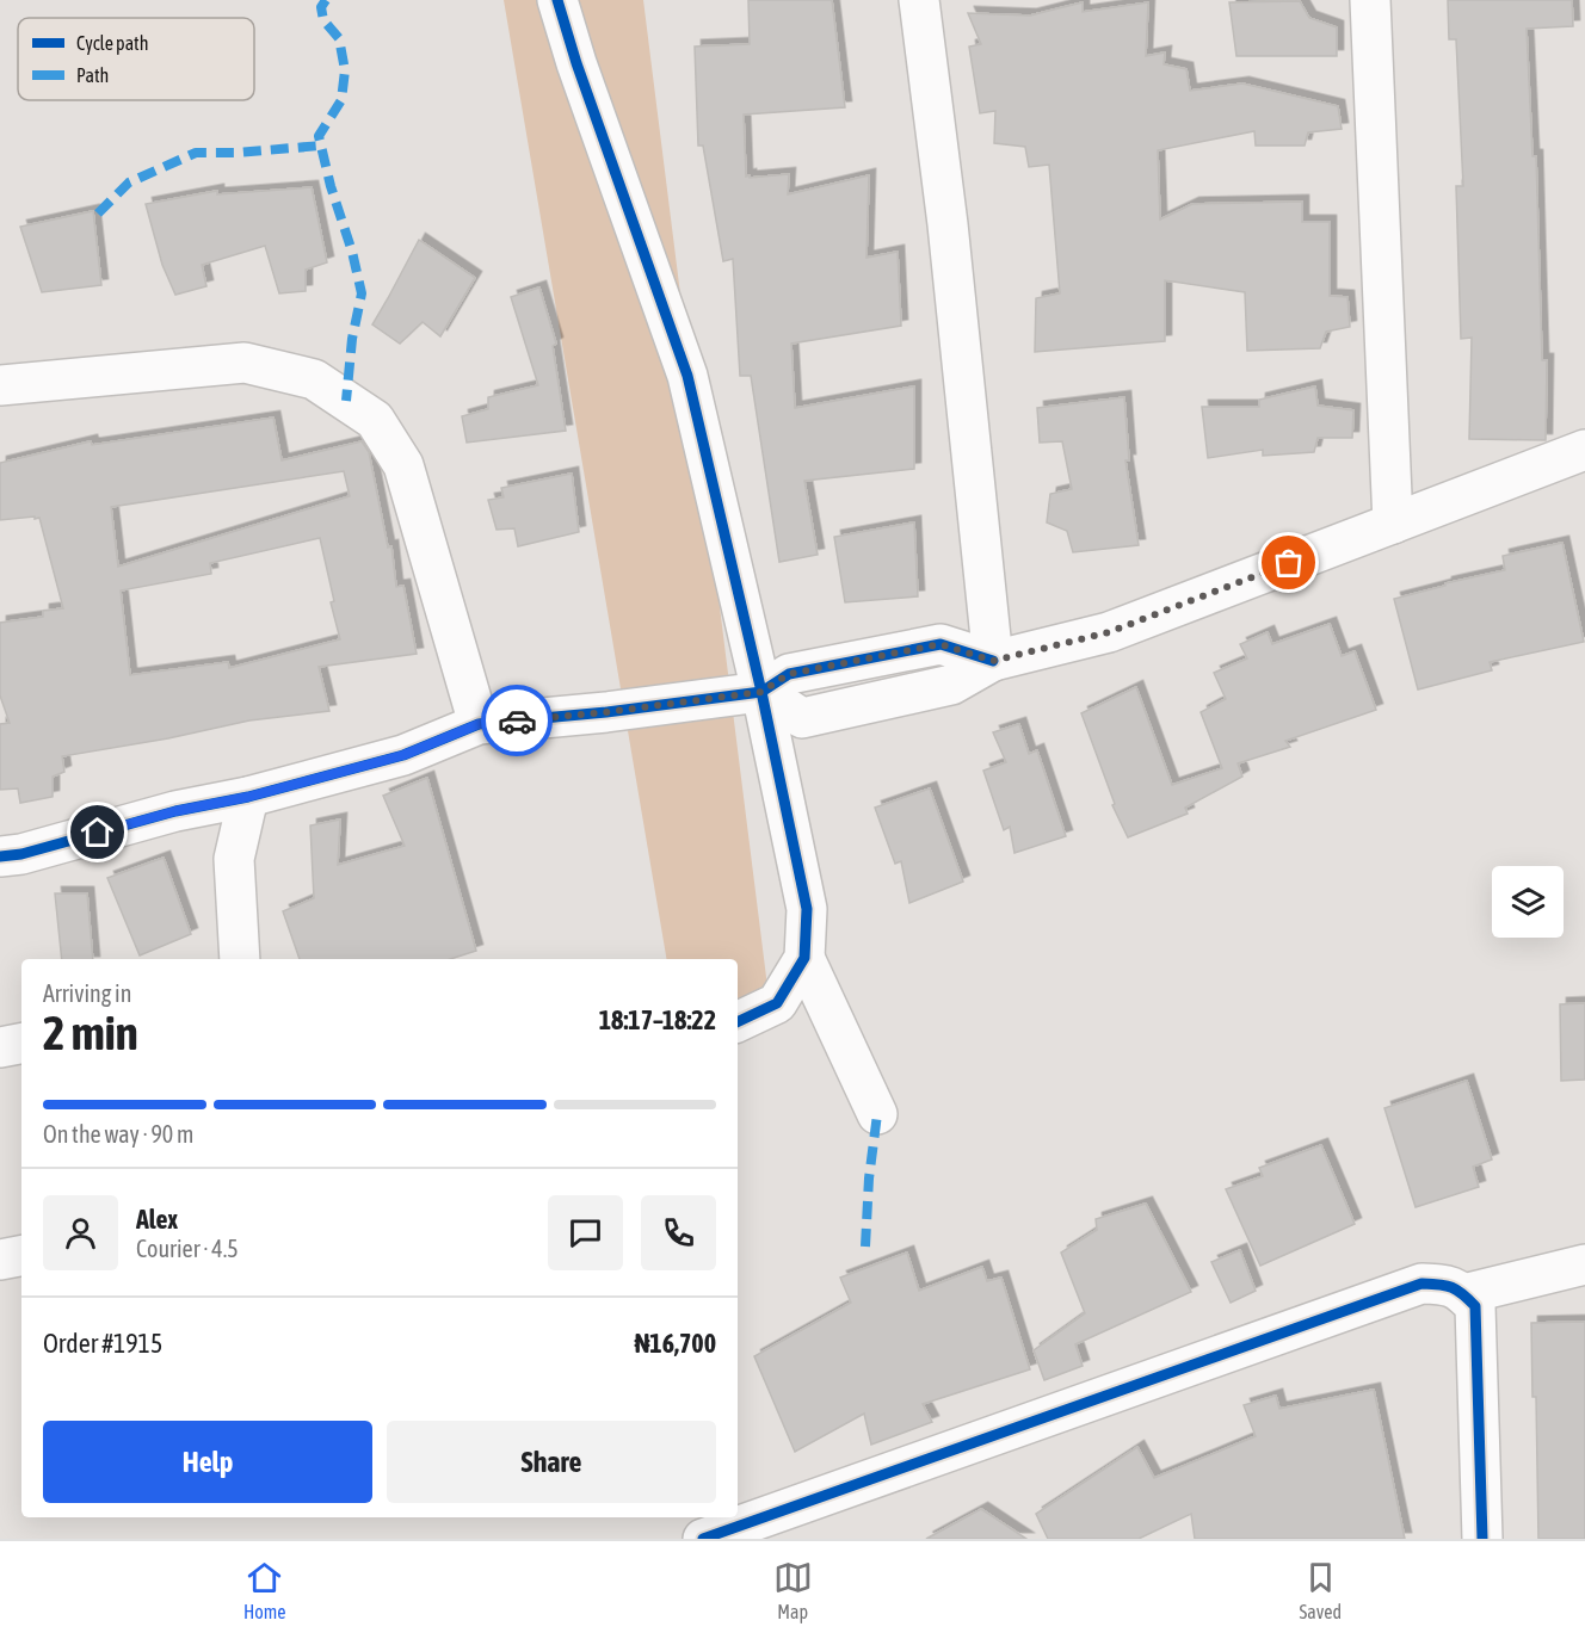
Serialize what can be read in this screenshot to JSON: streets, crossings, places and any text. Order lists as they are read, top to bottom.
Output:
{
  "legend": ["Cycle path", "Path"],
  "page": {
    "heading": ["2 min", "Arriving in", "18:17–18:22"],
    "panel": [
      "Alex",
      "Courier · 4.5",
      "Order #1915",
      "₦16,700"
    ],
    "bar": "On the way · 90 m",
    "buttons": ["Help", "Share"],
    "tabs": ["Home", "Map", "Saved"]
  }
}
